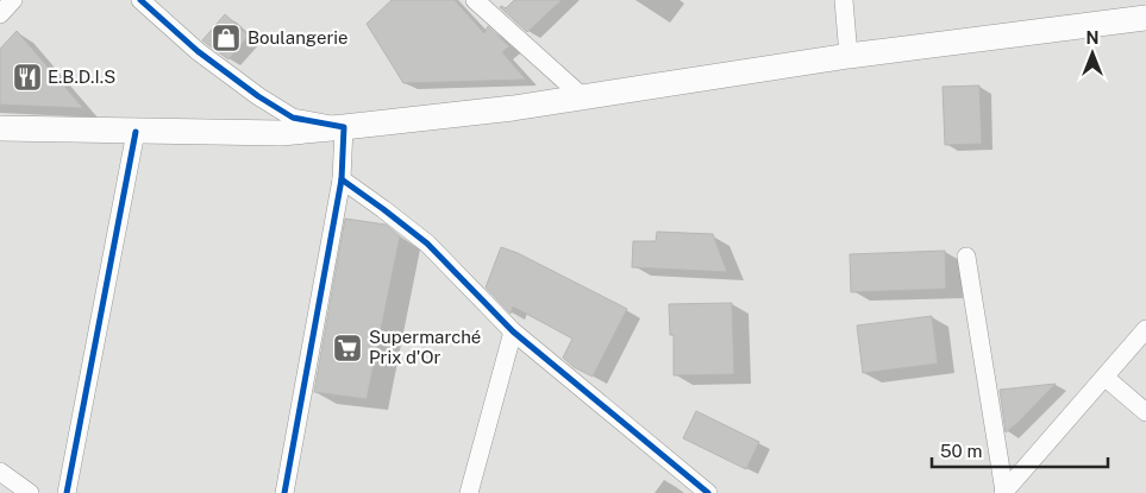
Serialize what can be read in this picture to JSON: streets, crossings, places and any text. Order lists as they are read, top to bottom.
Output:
{
  "places": {
    "shop": ["Boulangerie"],
    "restaurant": ["E.B.D.I.S"],
    "supermarket": ["Supermarché Prix d'Or"]
  },
  "scale_bar": "50 m",
  "north": "top"
}
